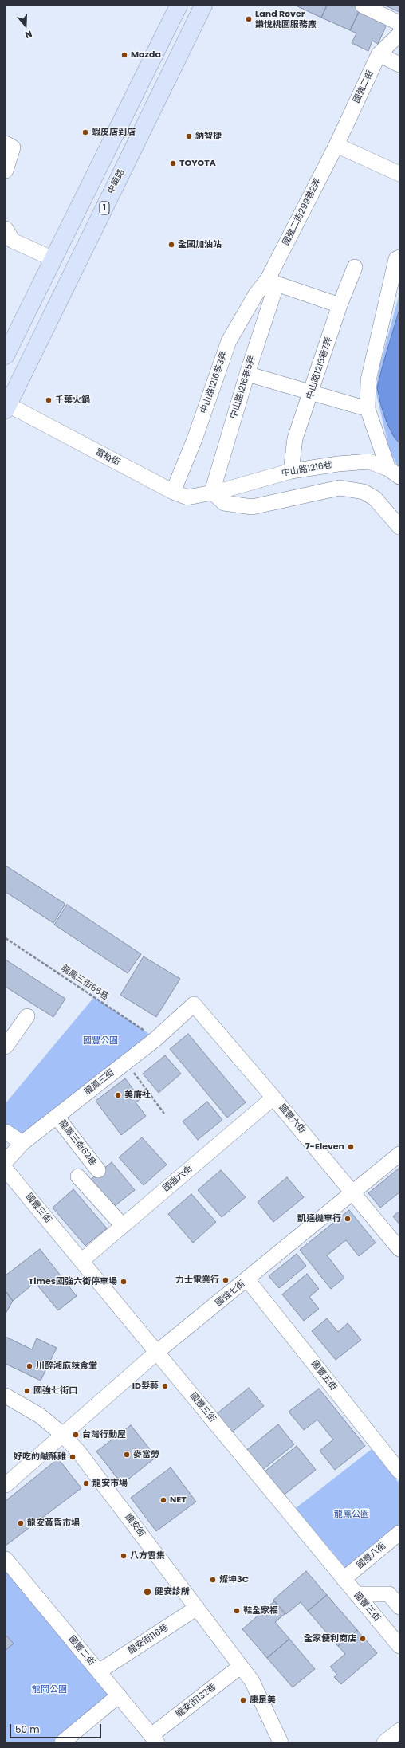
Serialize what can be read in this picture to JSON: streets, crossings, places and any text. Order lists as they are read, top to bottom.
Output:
{
  "streets": {
    "main road": ["中華路", "1"],
    "street": [
      "國強二街",
      "國強二街299巷2弄",
      "中山路1216巷7弄",
      "中山路1216巷3弄",
      "中山路1216巷5弄",
      "富裕街",
      "中山路1216巷",
      "龍鳳三街",
      "國豐六街",
      "龍鳳三街62巷",
      "國強六街",
      "國豐三街",
      "國強七街",
      "國豐五街",
      "龍安街",
      "國豐八街",
      "龍安街116巷",
      "國豐二街",
      "龍安街132巷"
    ],
    "path": ["龍鳳三街65巷"]
  },
  "crossings": [
    ["國強二街", "國強二街299巷2弄"],
    ["中華路", "富裕街"],
    ["國強二街299巷2弄", "中山路1216巷3弄"],
    ["國強二街299巷2弄", "中山路1216巷5弄"],
    ["中山路1216巷7弄", "中山路1216巷"],
    ["中山路1216巷3弄", "中山路1216巷5弄"],
    ["中山路1216巷3弄", "富裕街"],
    ["中山路1216巷5弄", "富裕街"],
    ["中山路1216巷5弄", "中山路1216巷"],
    ["富裕街", "中山路1216巷"],
    ["龍鳳三街65巷", "龍鳳三街"],
    ["龍鳳三街", "國豐六街"],
    ["龍鳳三街", "龍鳳三街62巷"],
    ["國豐六街", "國強六街"],
    ["國豐六街", "國強七街"],
    ["國強六街", "國豐三街"],
    ["國豐三街", "國強七街"],
    ["國豐三街", "國豐八街"],
    ["國強七街", "國豐五街"],
    ["國強七街", "龍安街"],
    ["龍安街", "龍安街116巷"],
    ["龍安街", "龍安街132巷"],
    ["龍安街116巷", "國豐二街"],
    ["國豐二街", "龍安街132巷"]
  ],
  "parks": ["國豐公園", "龍鳳公園", "龍岡公園"],
  "places": [
    "Land Rover 謙悅桃園服務廠",
    "Mazda",
    "蝦皮店到店",
    "納智捷",
    "TOYOTA",
    "全國加油站",
    "千葉火鍋",
    "美廉社",
    "7-Eleven",
    "凱達機車行",
    "力士電業行",
    "Times國強六街停車場",
    "川醉湘麻辣食堂",
    "ID髮藝",
    "國強七街口",
    "台灣行動屋",
    "麥當勞",
    "好吃的鹹酥雞",
    "龍安市場",
    "NET",
    "龍安黃昏市場",
    "八方雲集",
    "燦坤3C",
    "健安診所",
    "鞋全家福",
    "全家便利商店",
    "康是美"
  ],
  "scale_bar": "50 m",
  "north": "bottom"
}
